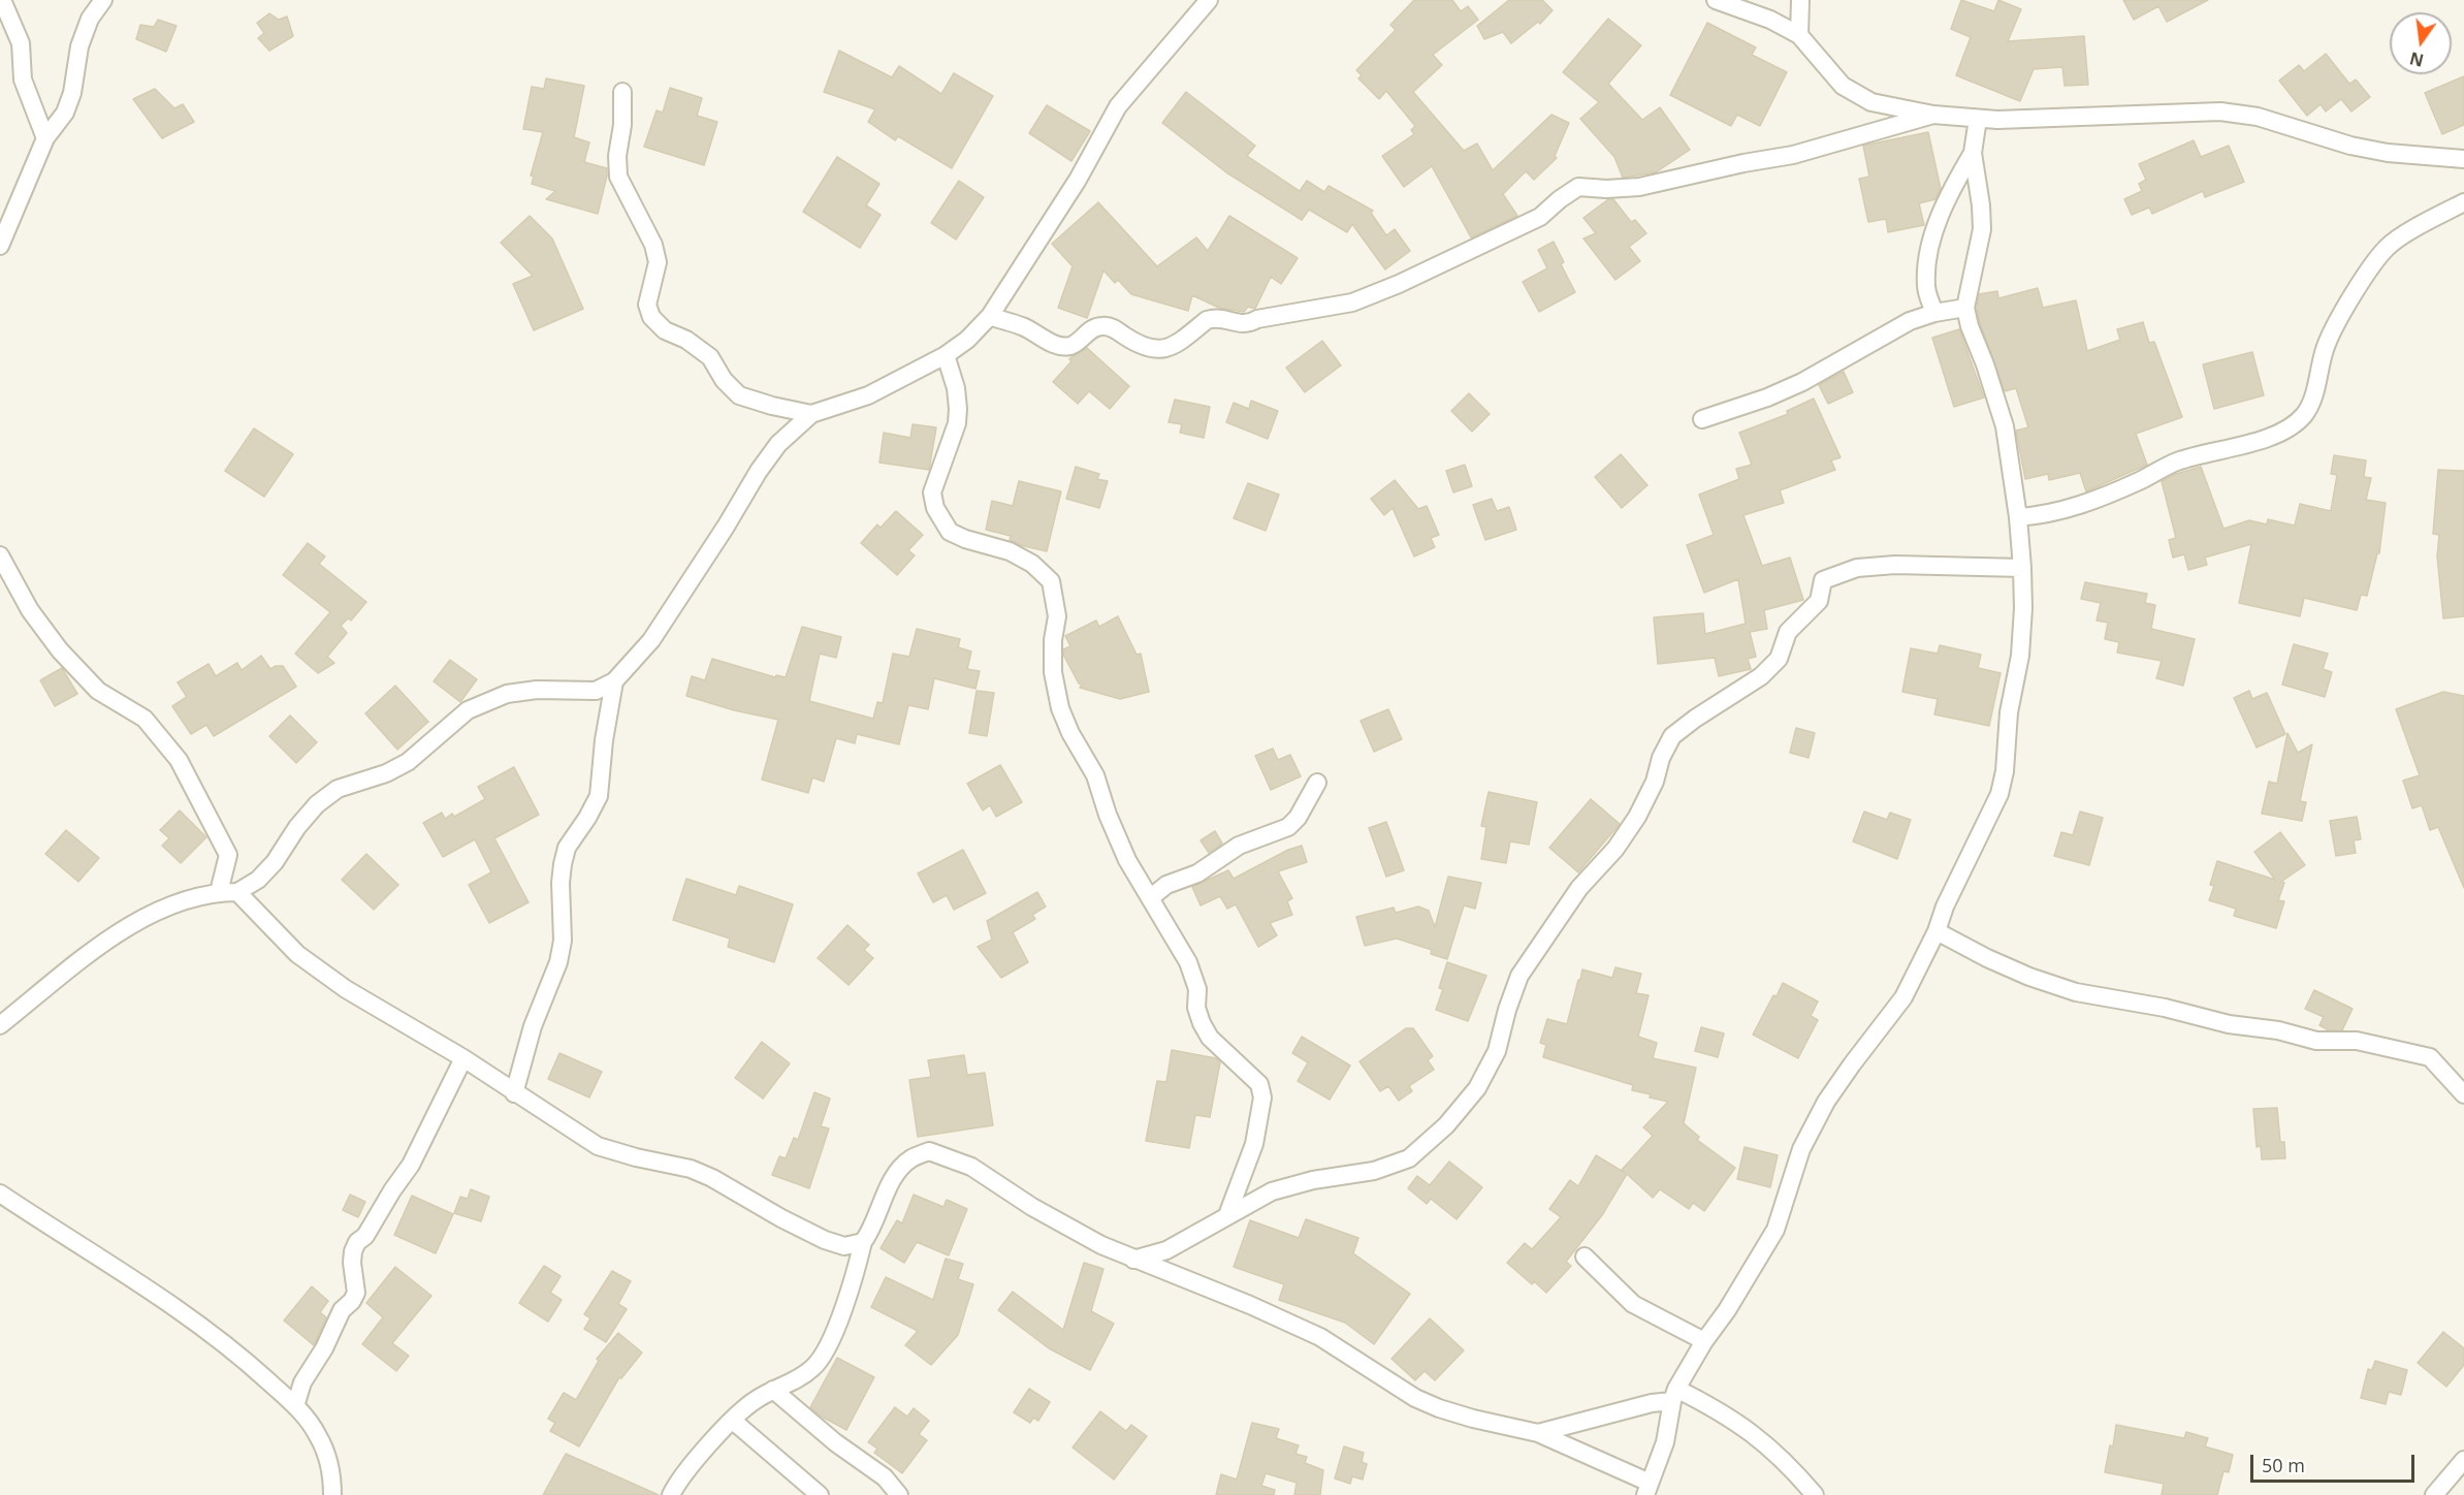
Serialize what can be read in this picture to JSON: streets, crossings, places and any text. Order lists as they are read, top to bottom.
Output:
{
  "scale_bar": "50 m",
  "north": "bottom"
}
